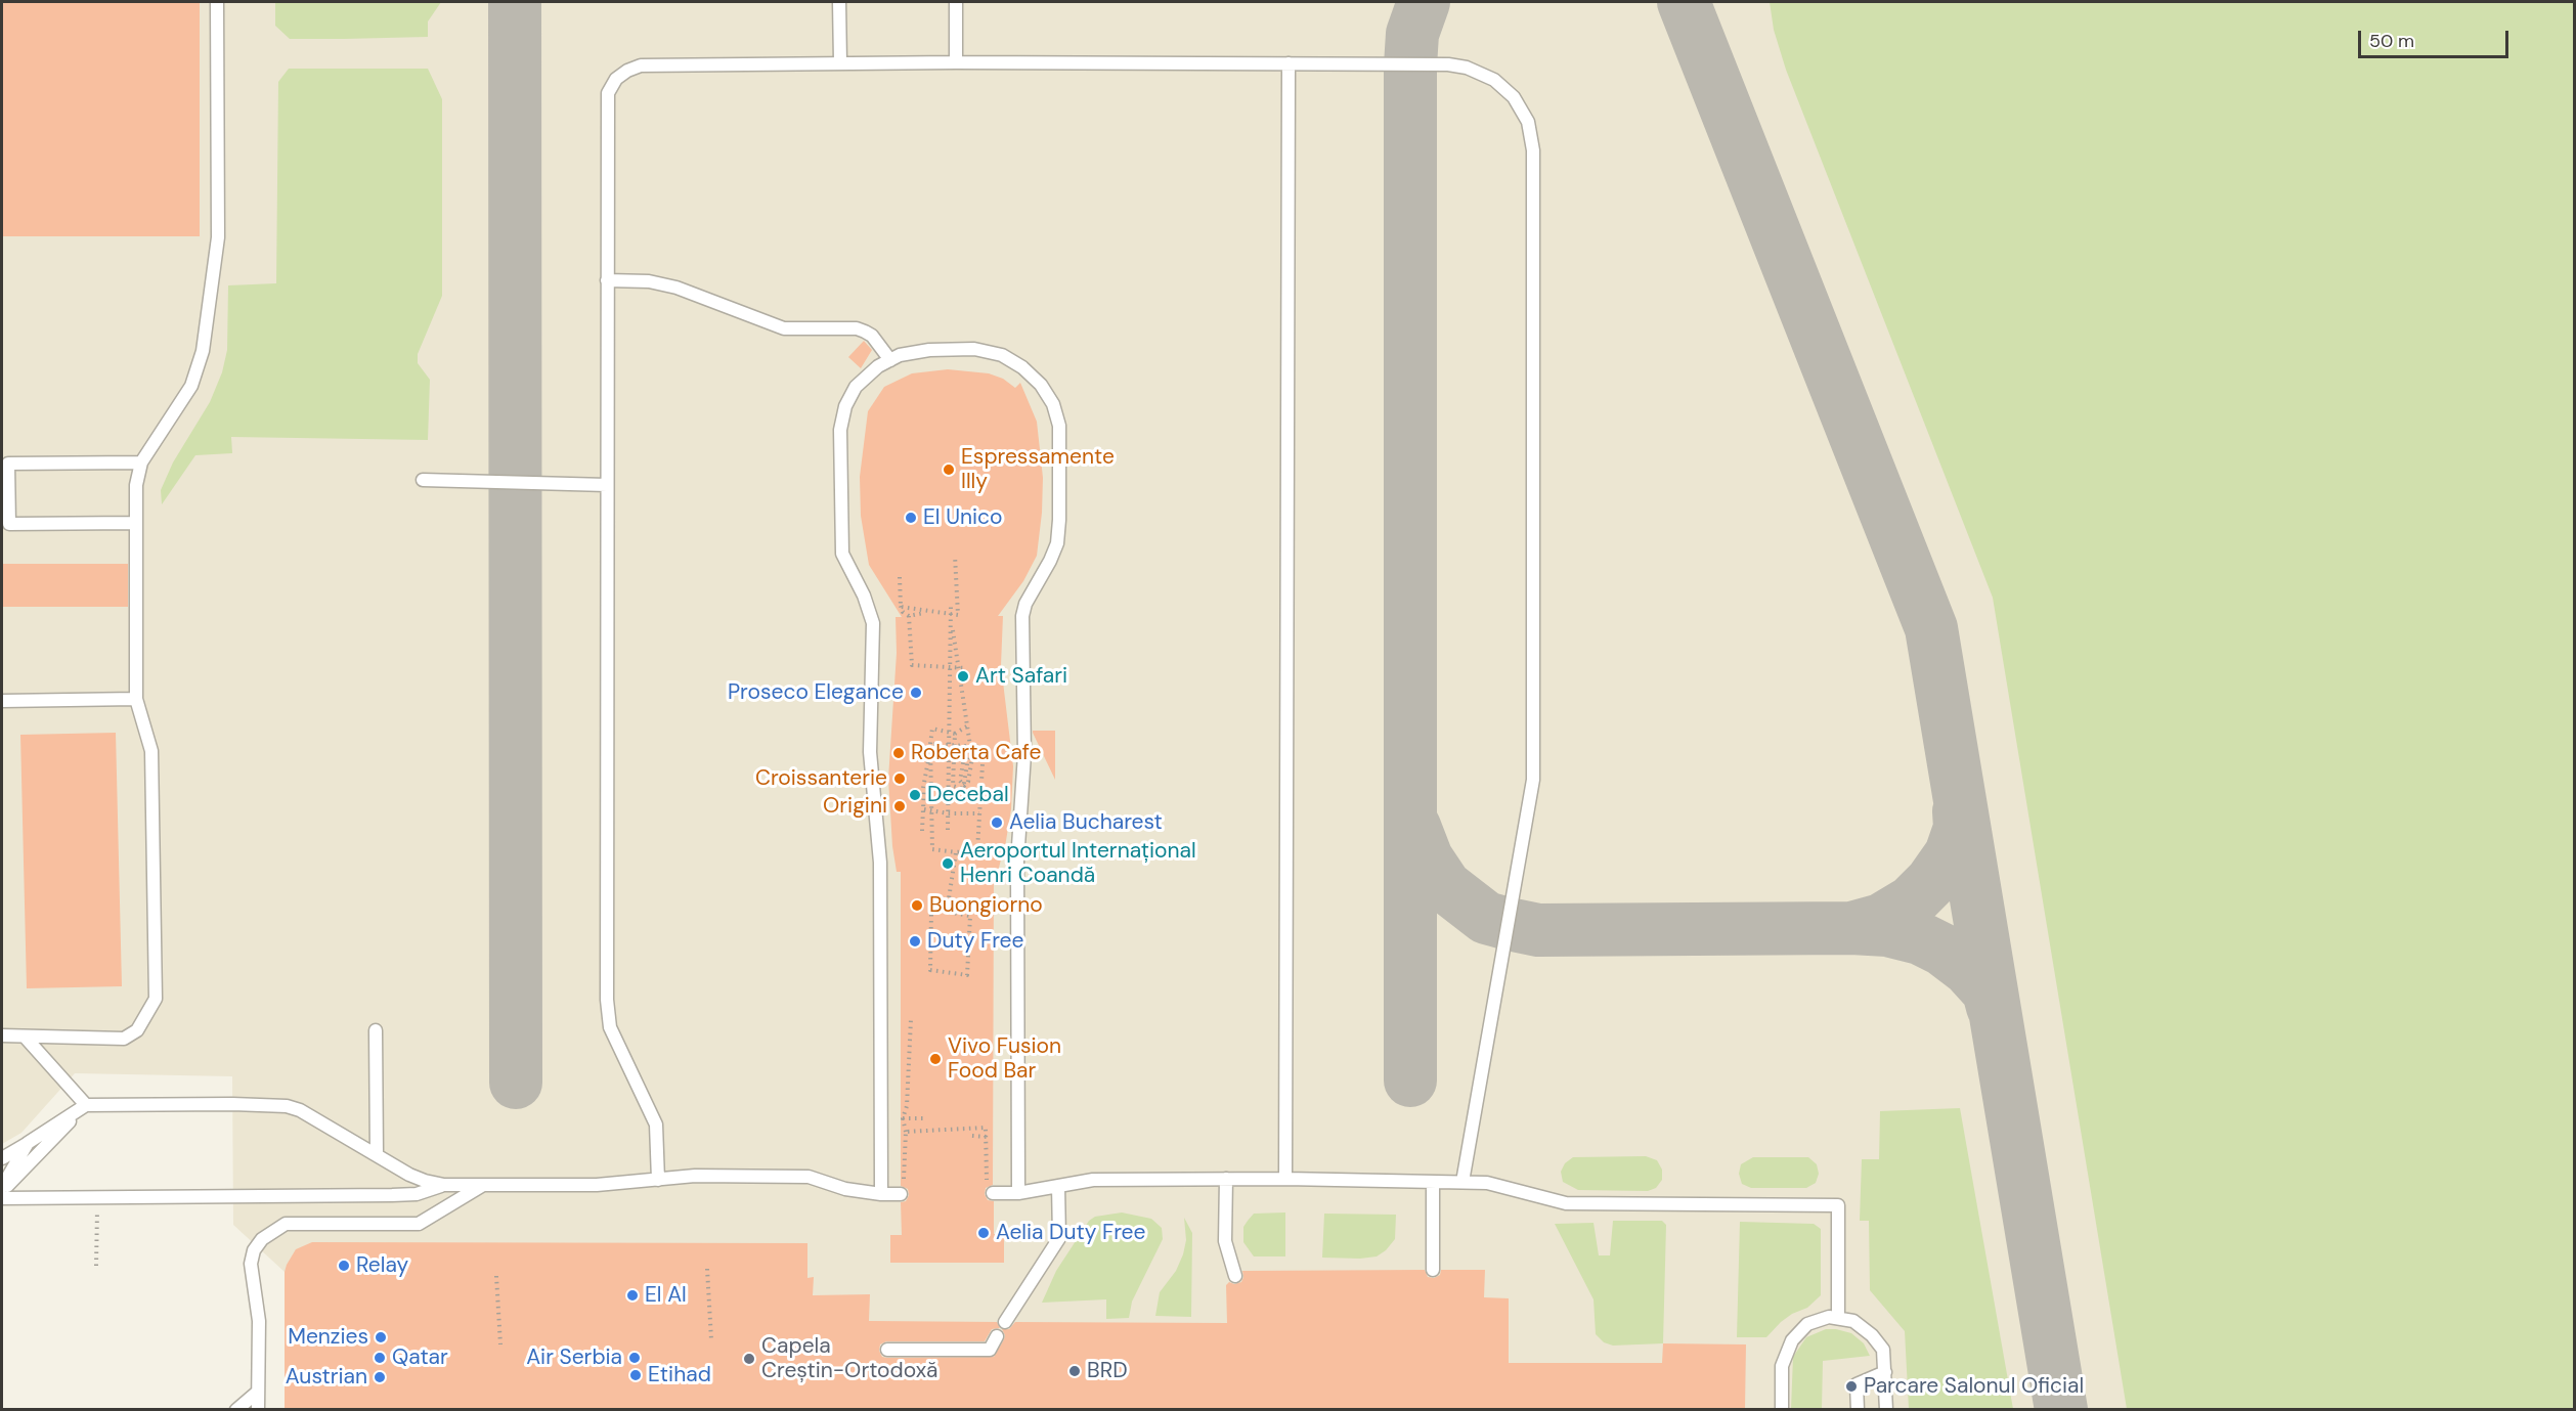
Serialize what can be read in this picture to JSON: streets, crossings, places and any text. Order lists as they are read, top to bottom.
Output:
{
  "places": [
    "Espressamente Illy",
    "El Unico",
    "Art Safari",
    "Proseco Elegance",
    "Roberta Cafe",
    "Croissanterie",
    "Decebal",
    "Origini",
    "Aelia Bucharest",
    "Aeroportul Internațional Henri Coandă",
    "Buongiorno",
    "Duty Free",
    "Vivo Fusion Food Bar",
    "Aelia Duty Free",
    "Relay",
    "El Al",
    "Menzies",
    "Qatar",
    "Air Serbia",
    "Capela Creștin-Ortodoxă",
    "BRD",
    "Etihad",
    "Austrian",
    "Parcare Salonul Oficial"
  ],
  "scale_bar": "50 m"
}
